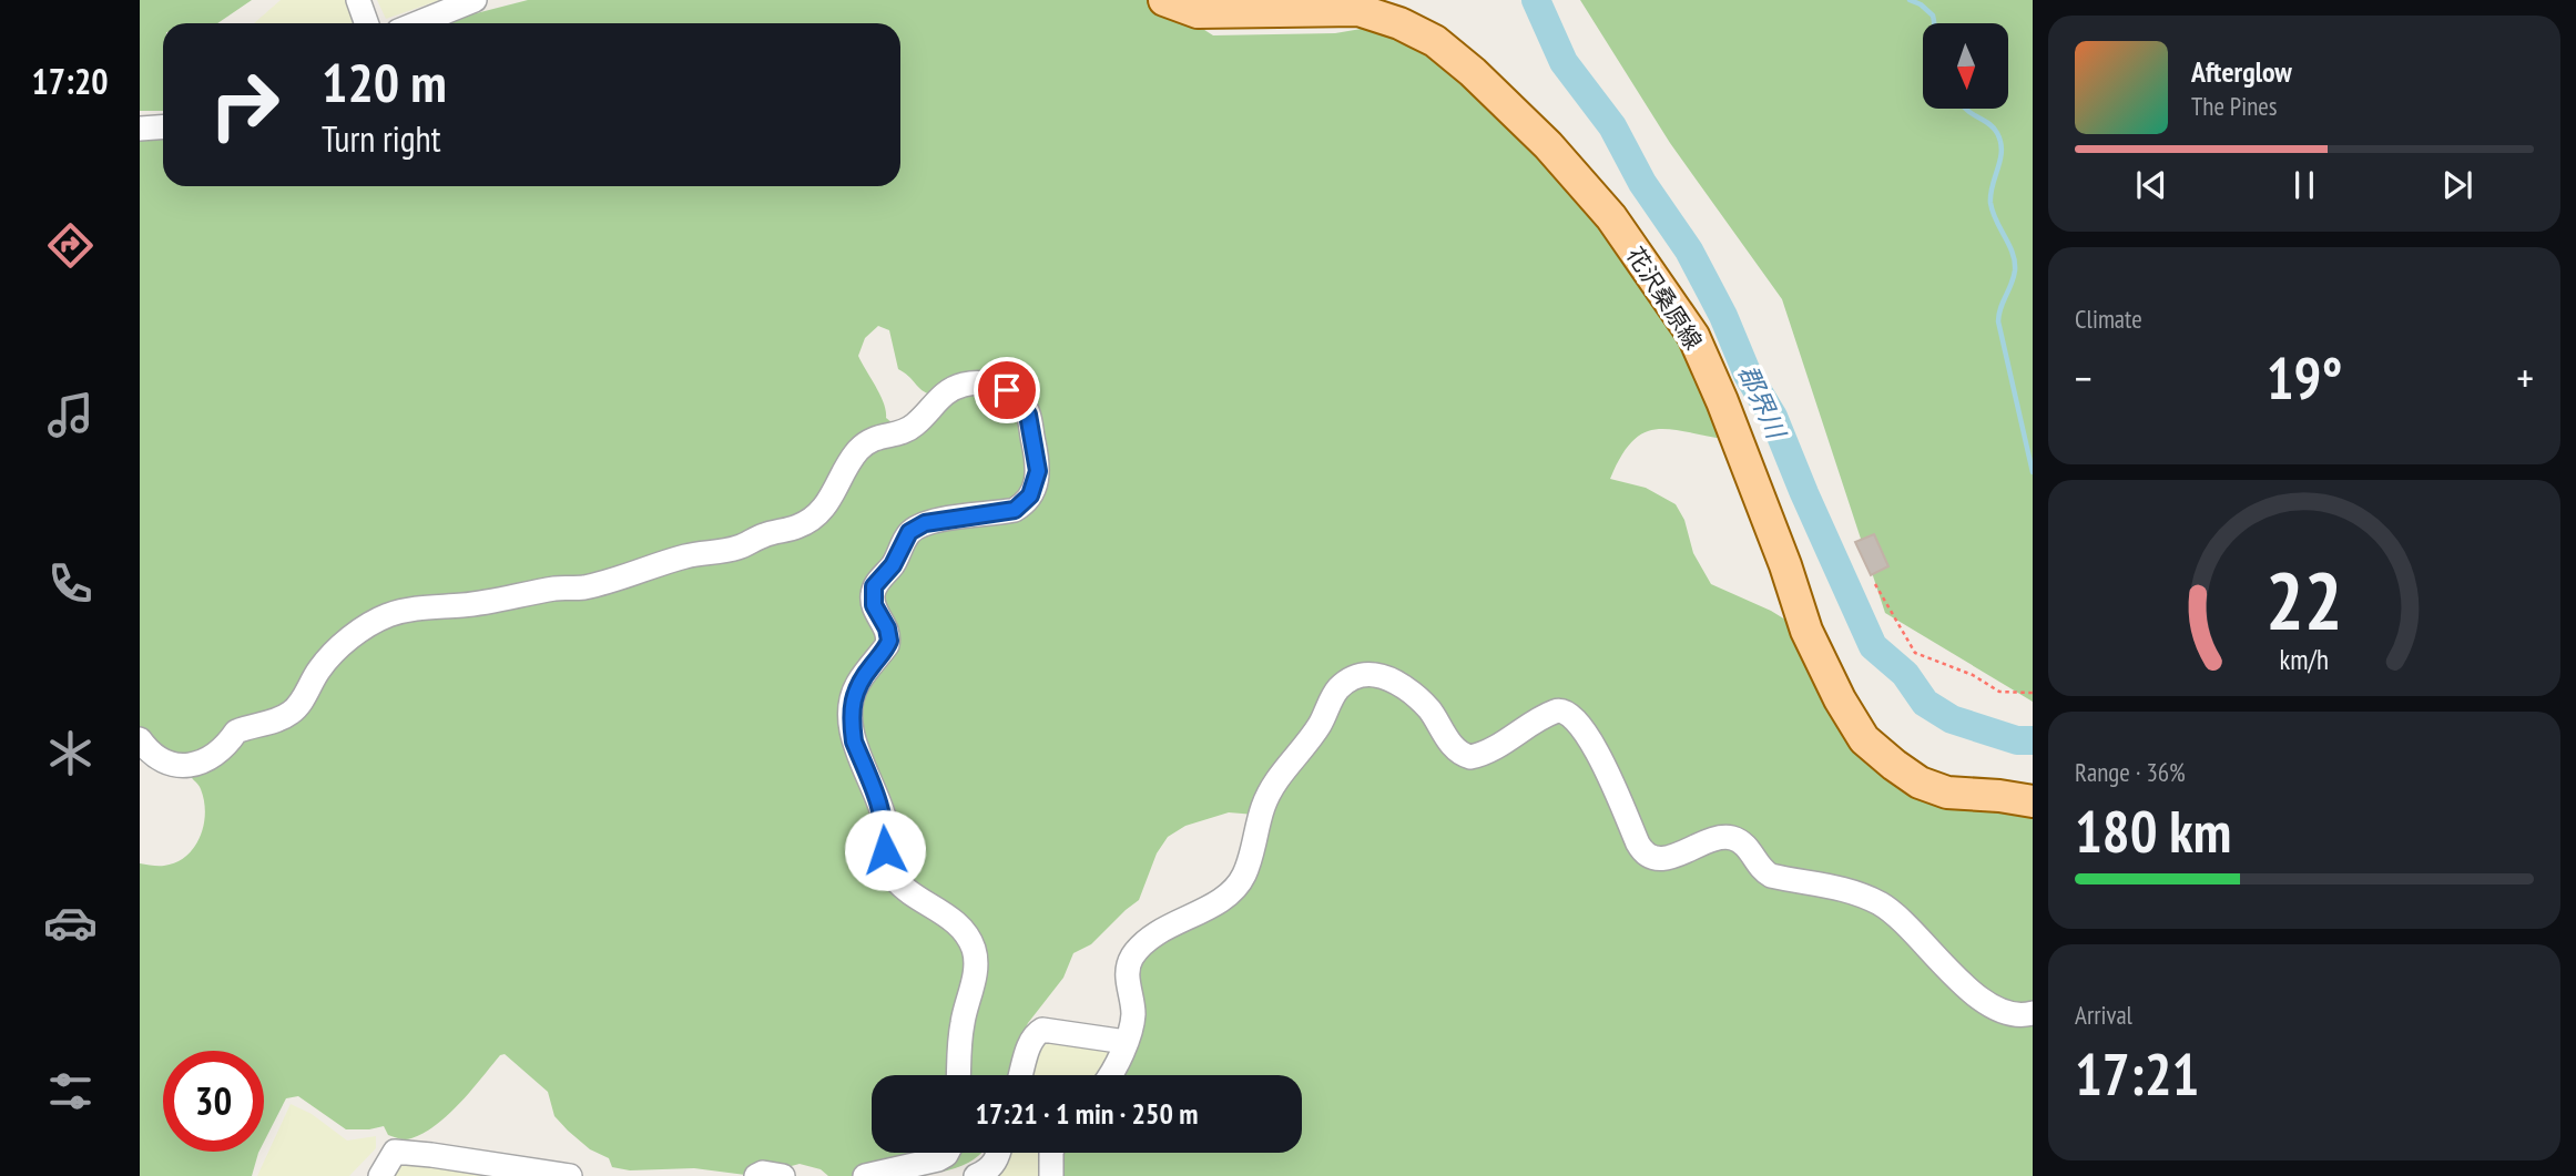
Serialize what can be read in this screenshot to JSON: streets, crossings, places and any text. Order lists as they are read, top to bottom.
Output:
{
  "streets": {
    "main road": ["花沢桑原線"]
  },
  "water": ["郡界川"],
  "north": "bottom",
  "page": {
    "tabs": "17:20",
    "turn": ["120 m", "Turn right"],
    "song": ["Afterglow", "The Pines"],
    "tile": [
      "Climate",
      ["Range · 36%", "180 km"],
      ["Arrival", "17:21"]
    ],
    "heat": ["−", "19°", "+"],
    "limit": "30",
    "trip": "17:21 · 1 min · 250 m",
    "gauge": ["22", "km/h"]
  }
}
